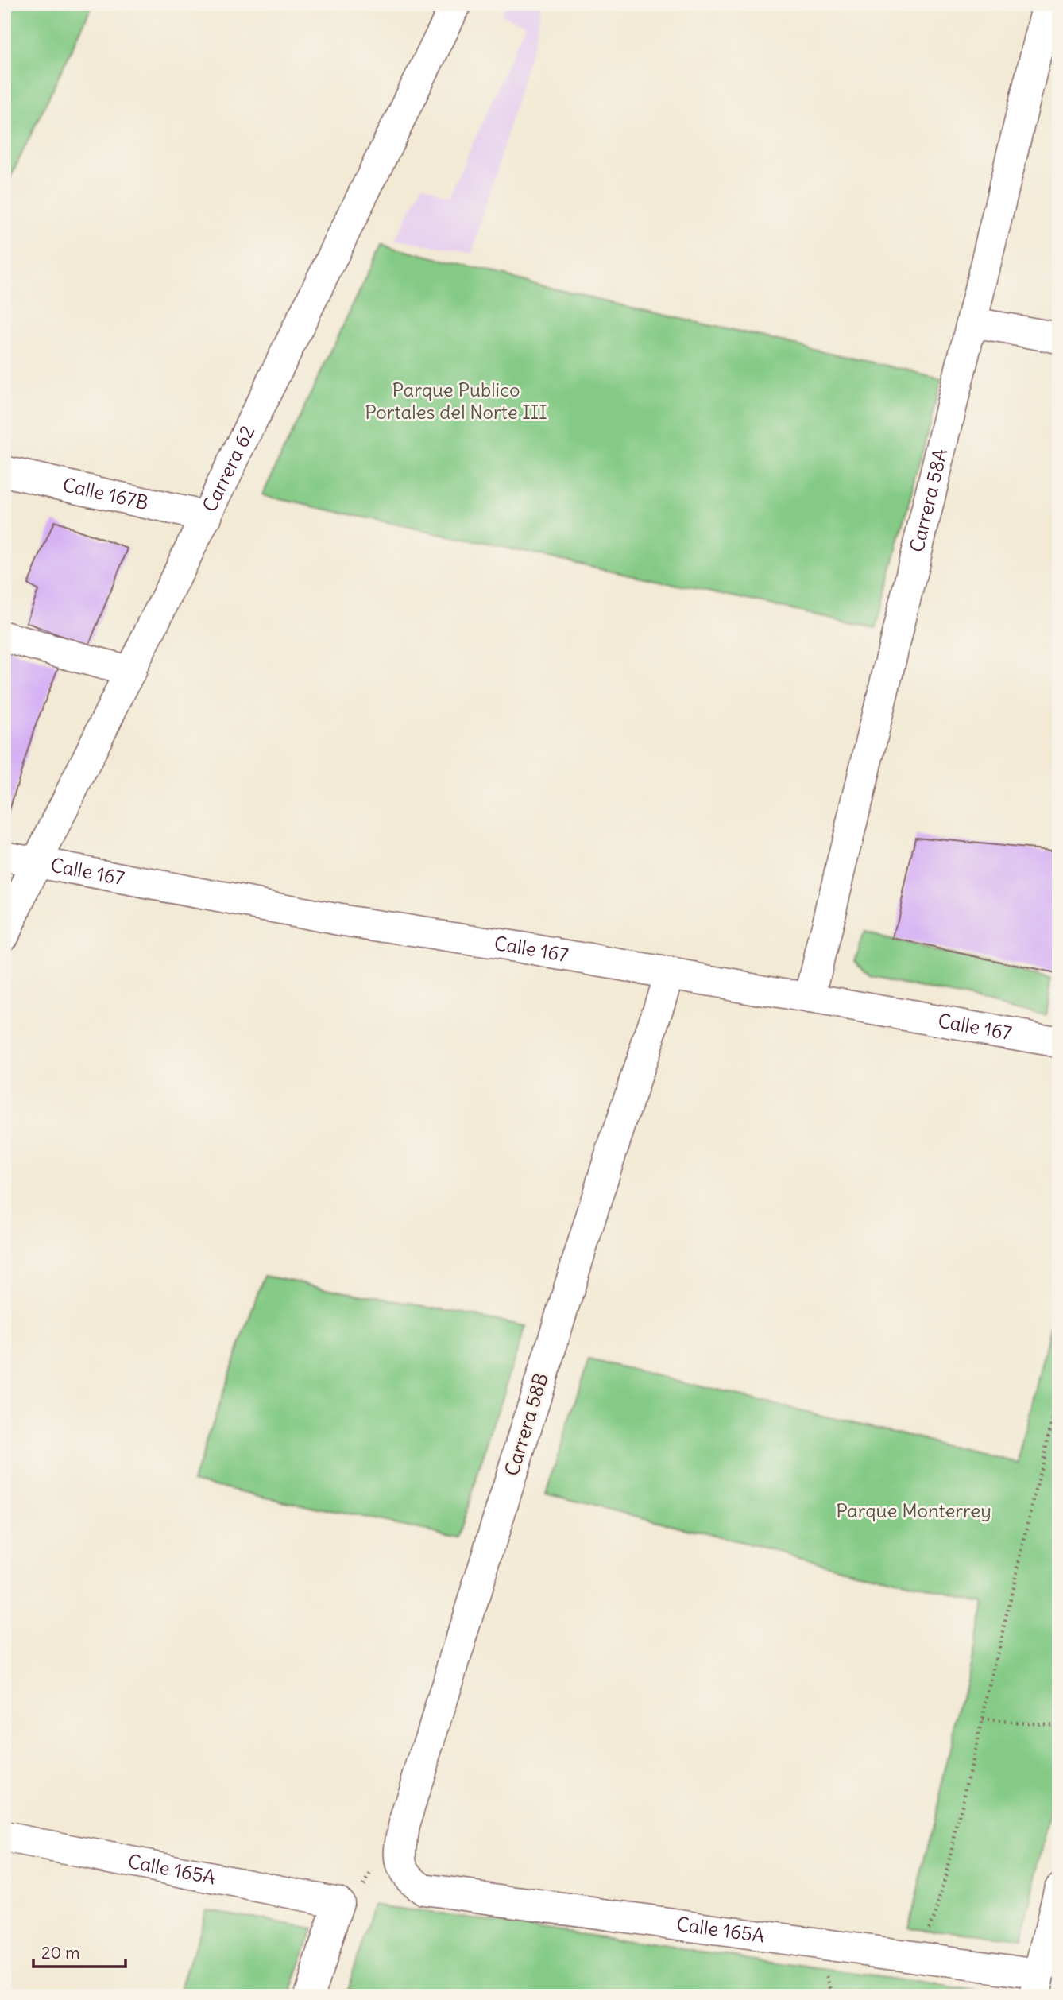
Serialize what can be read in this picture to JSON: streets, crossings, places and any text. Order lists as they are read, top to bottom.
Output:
{
  "streets": {
    "street": [
      "Carrera 62",
      "Calle 167B",
      "Carrera 58A",
      "Calle 167",
      "Carrera 58B",
      "Calle 165A"
    ]
  },
  "crossings": [
    ["Carrera 62", "Calle 167B"],
    ["Carrera 62", "Calle 167"],
    ["Carrera 58A", "Calle 167"],
    ["Calle 167", "Carrera 58B"],
    ["Carrera 58B", "Calle 165A"]
  ],
  "parks": ["Parque Publico Portales del Norte III", "Parque Monterrey"],
  "scale_bar": "20 m"
}
